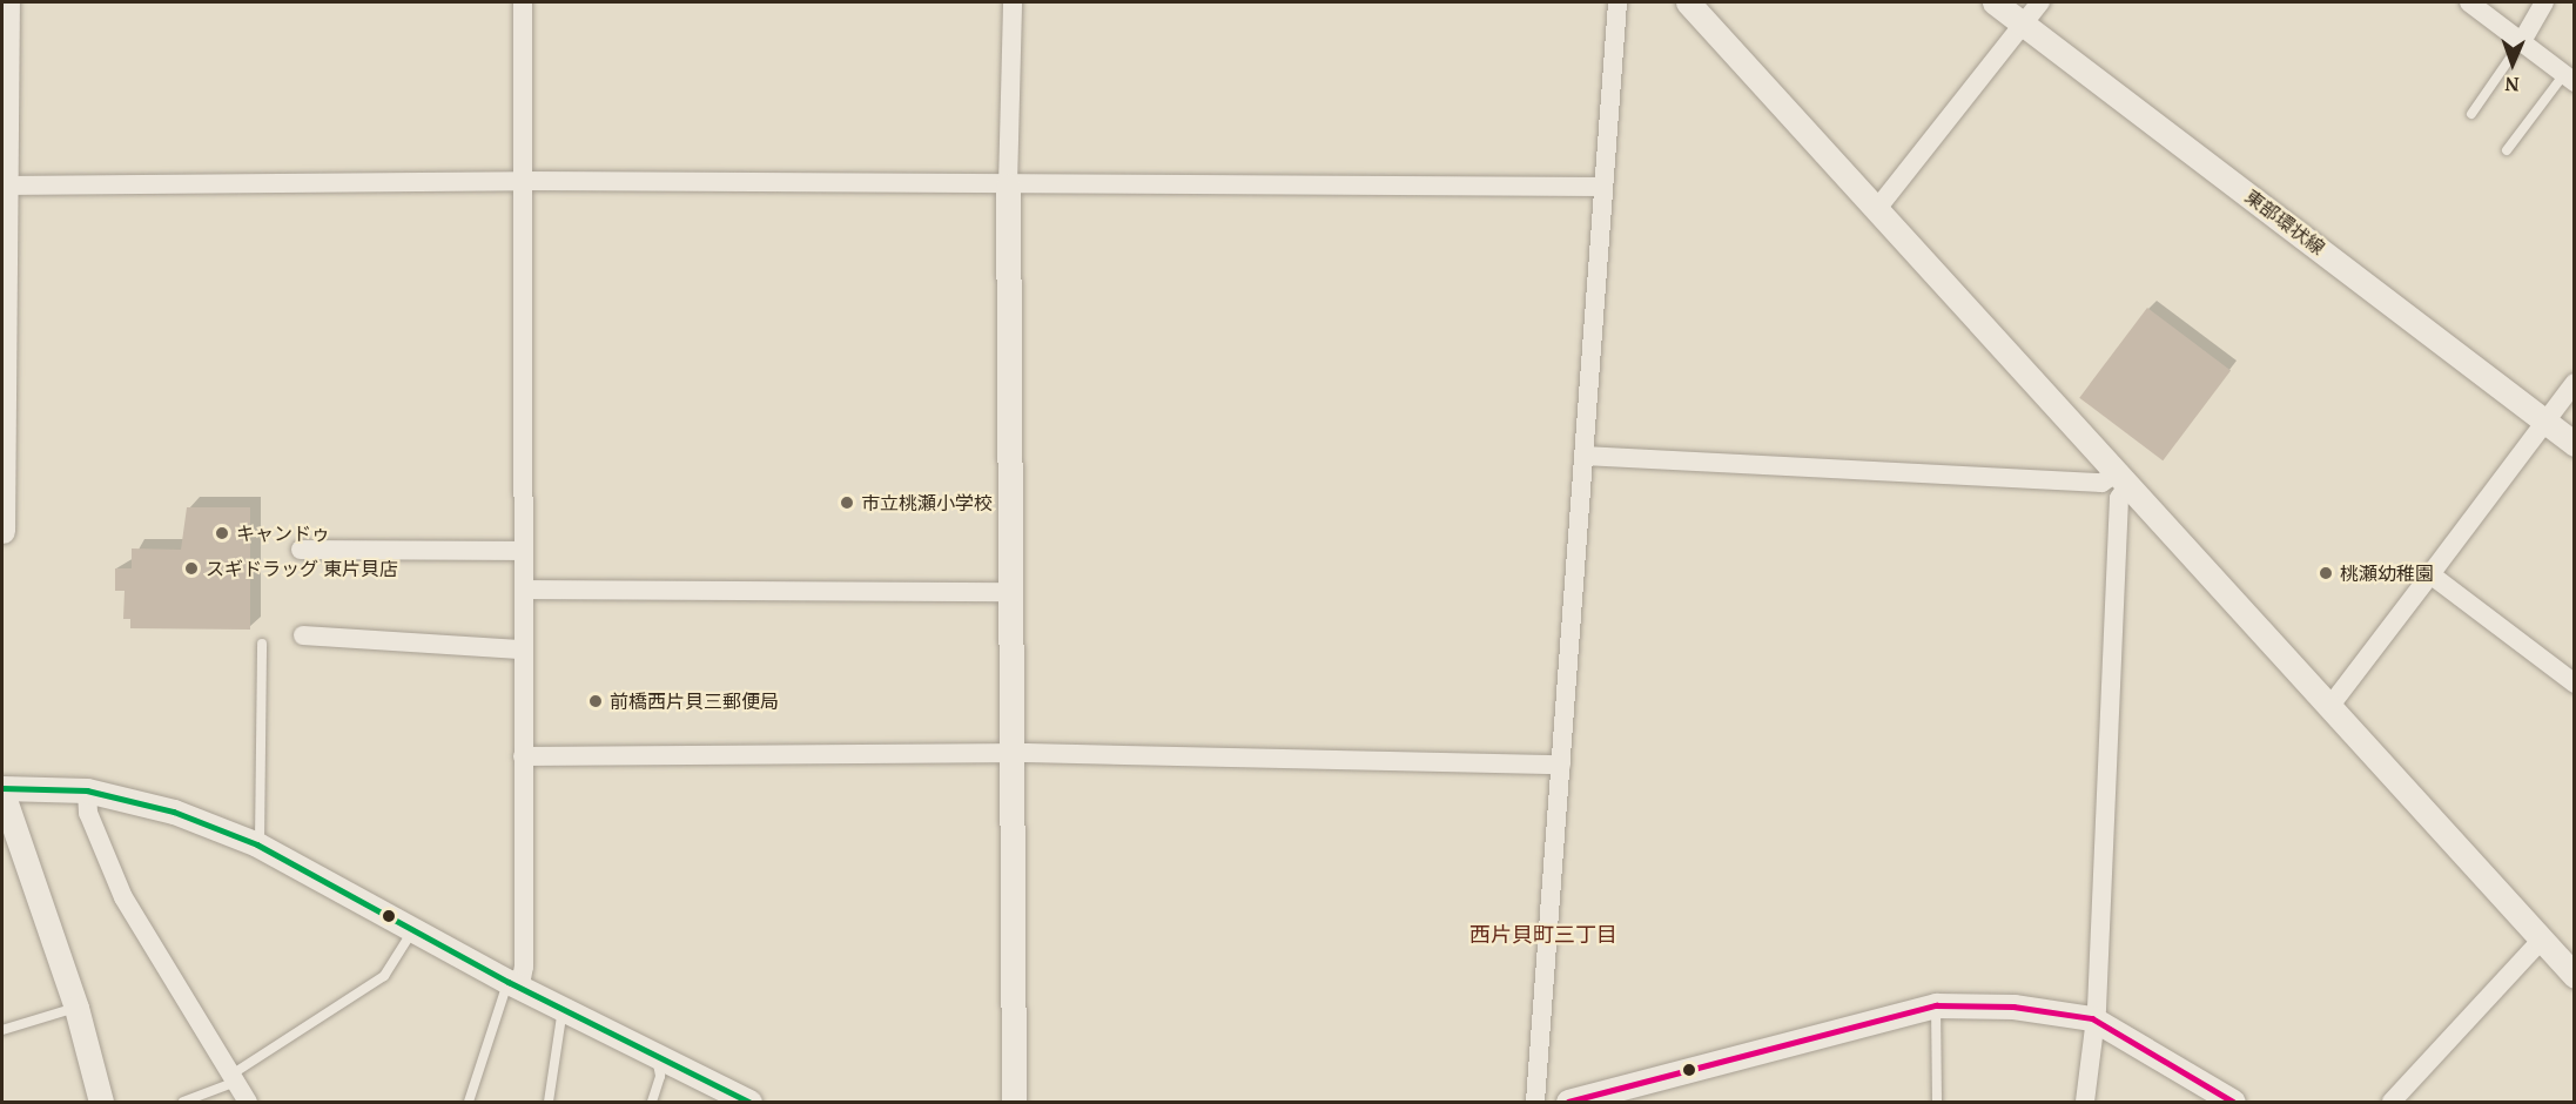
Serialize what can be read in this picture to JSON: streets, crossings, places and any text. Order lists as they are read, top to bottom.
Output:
{
  "streets": {
    "street": ["東部環状線"]
  },
  "districts": ["西片貝町三丁目"],
  "places": [
    "市立桃瀬小学校",
    "キャンドゥ",
    "スギドラッグ 東片貝店",
    "桃瀬幼稚園",
    "前橋西片貝三郵便局"
  ],
  "north": "bottom"
}
